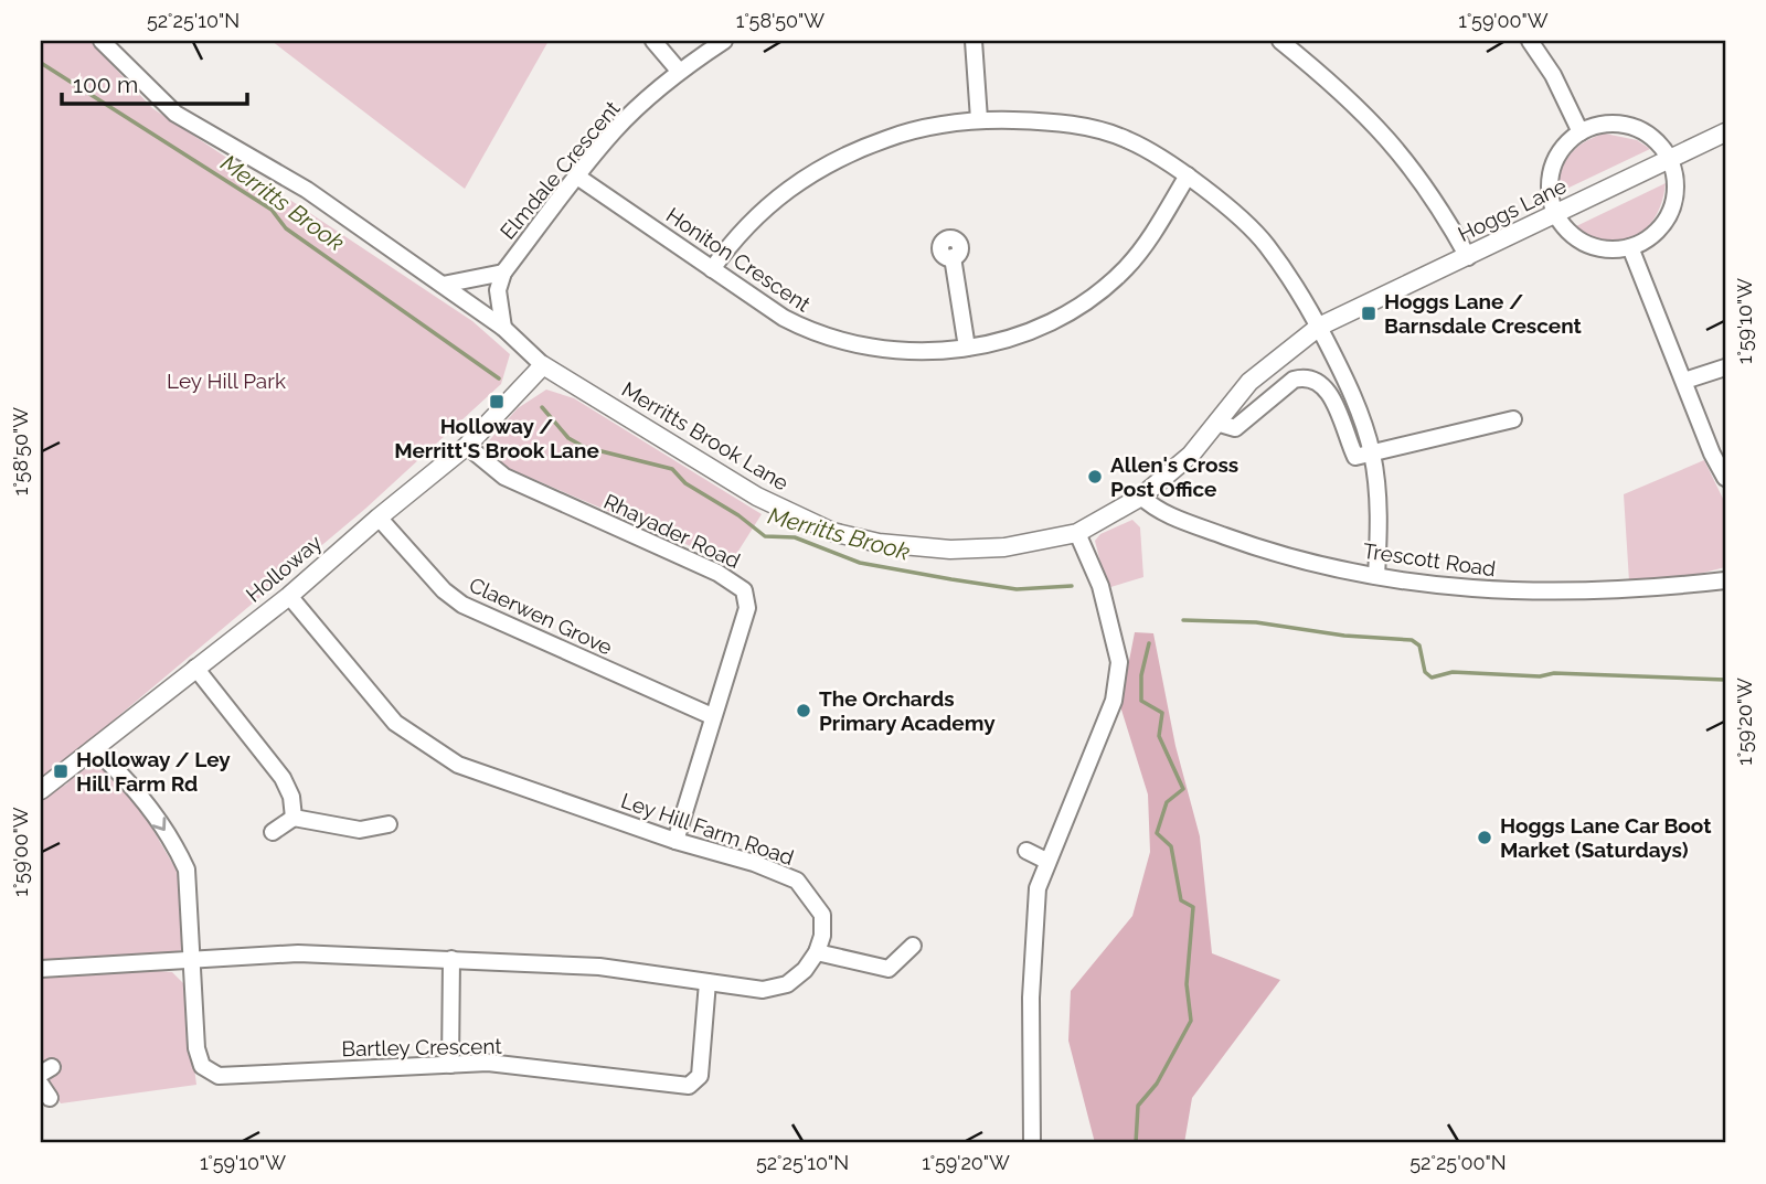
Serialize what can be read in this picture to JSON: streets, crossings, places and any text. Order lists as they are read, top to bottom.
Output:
{
  "streets": {
    "street": [
      "Elmdale Crescent",
      "Hoggs Lane",
      "Honiton Crescent",
      "Merritts Brook Lane",
      "Rhayader Road",
      "Trescott Road",
      "Holloway",
      "Claerwen Grove",
      "Ley Hill Farm Road",
      "Bartley Crescent"
    ]
  },
  "crossings": [
    ["Elmdale Crescent", "Honiton Crescent"],
    ["Elmdale Crescent", "Merritts Brook Lane"],
    ["Hoggs Lane", "Merritts Brook Lane"],
    ["Merritts Brook Lane", "Trescott Road"],
    ["Merritts Brook Lane", "Holloway"],
    ["Rhayader Road", "Holloway"],
    ["Rhayader Road", "Claerwen Grove"],
    ["Holloway", "Claerwen Grove"],
    ["Holloway", "Ley Hill Farm Road"],
    ["Holloway", "Bartley Crescent"]
  ],
  "water": ["Merritts Brook"],
  "parks": ["Ley Hill Park"],
  "places": {
    "transit": ["Hoggs Lane / Barnsdale Crescent", "Holloway / Merritt'S Brook Lane", "Holloway / Ley Hill Farm Rd"],
    "other": ["Allen's Cross Post Office", "The Orchards Primary Academy", "Hoggs Lane Car Boot Market (Saturdays)"]
  },
  "scale_bar": "100 m",
  "coordinates": [
    "52°25'10\"N",
    "1°58'50\"W",
    "1°59'00\"W",
    "1°59'10\"W",
    "1°59'20\"W",
    "52°25'00\"N"
  ]
}
